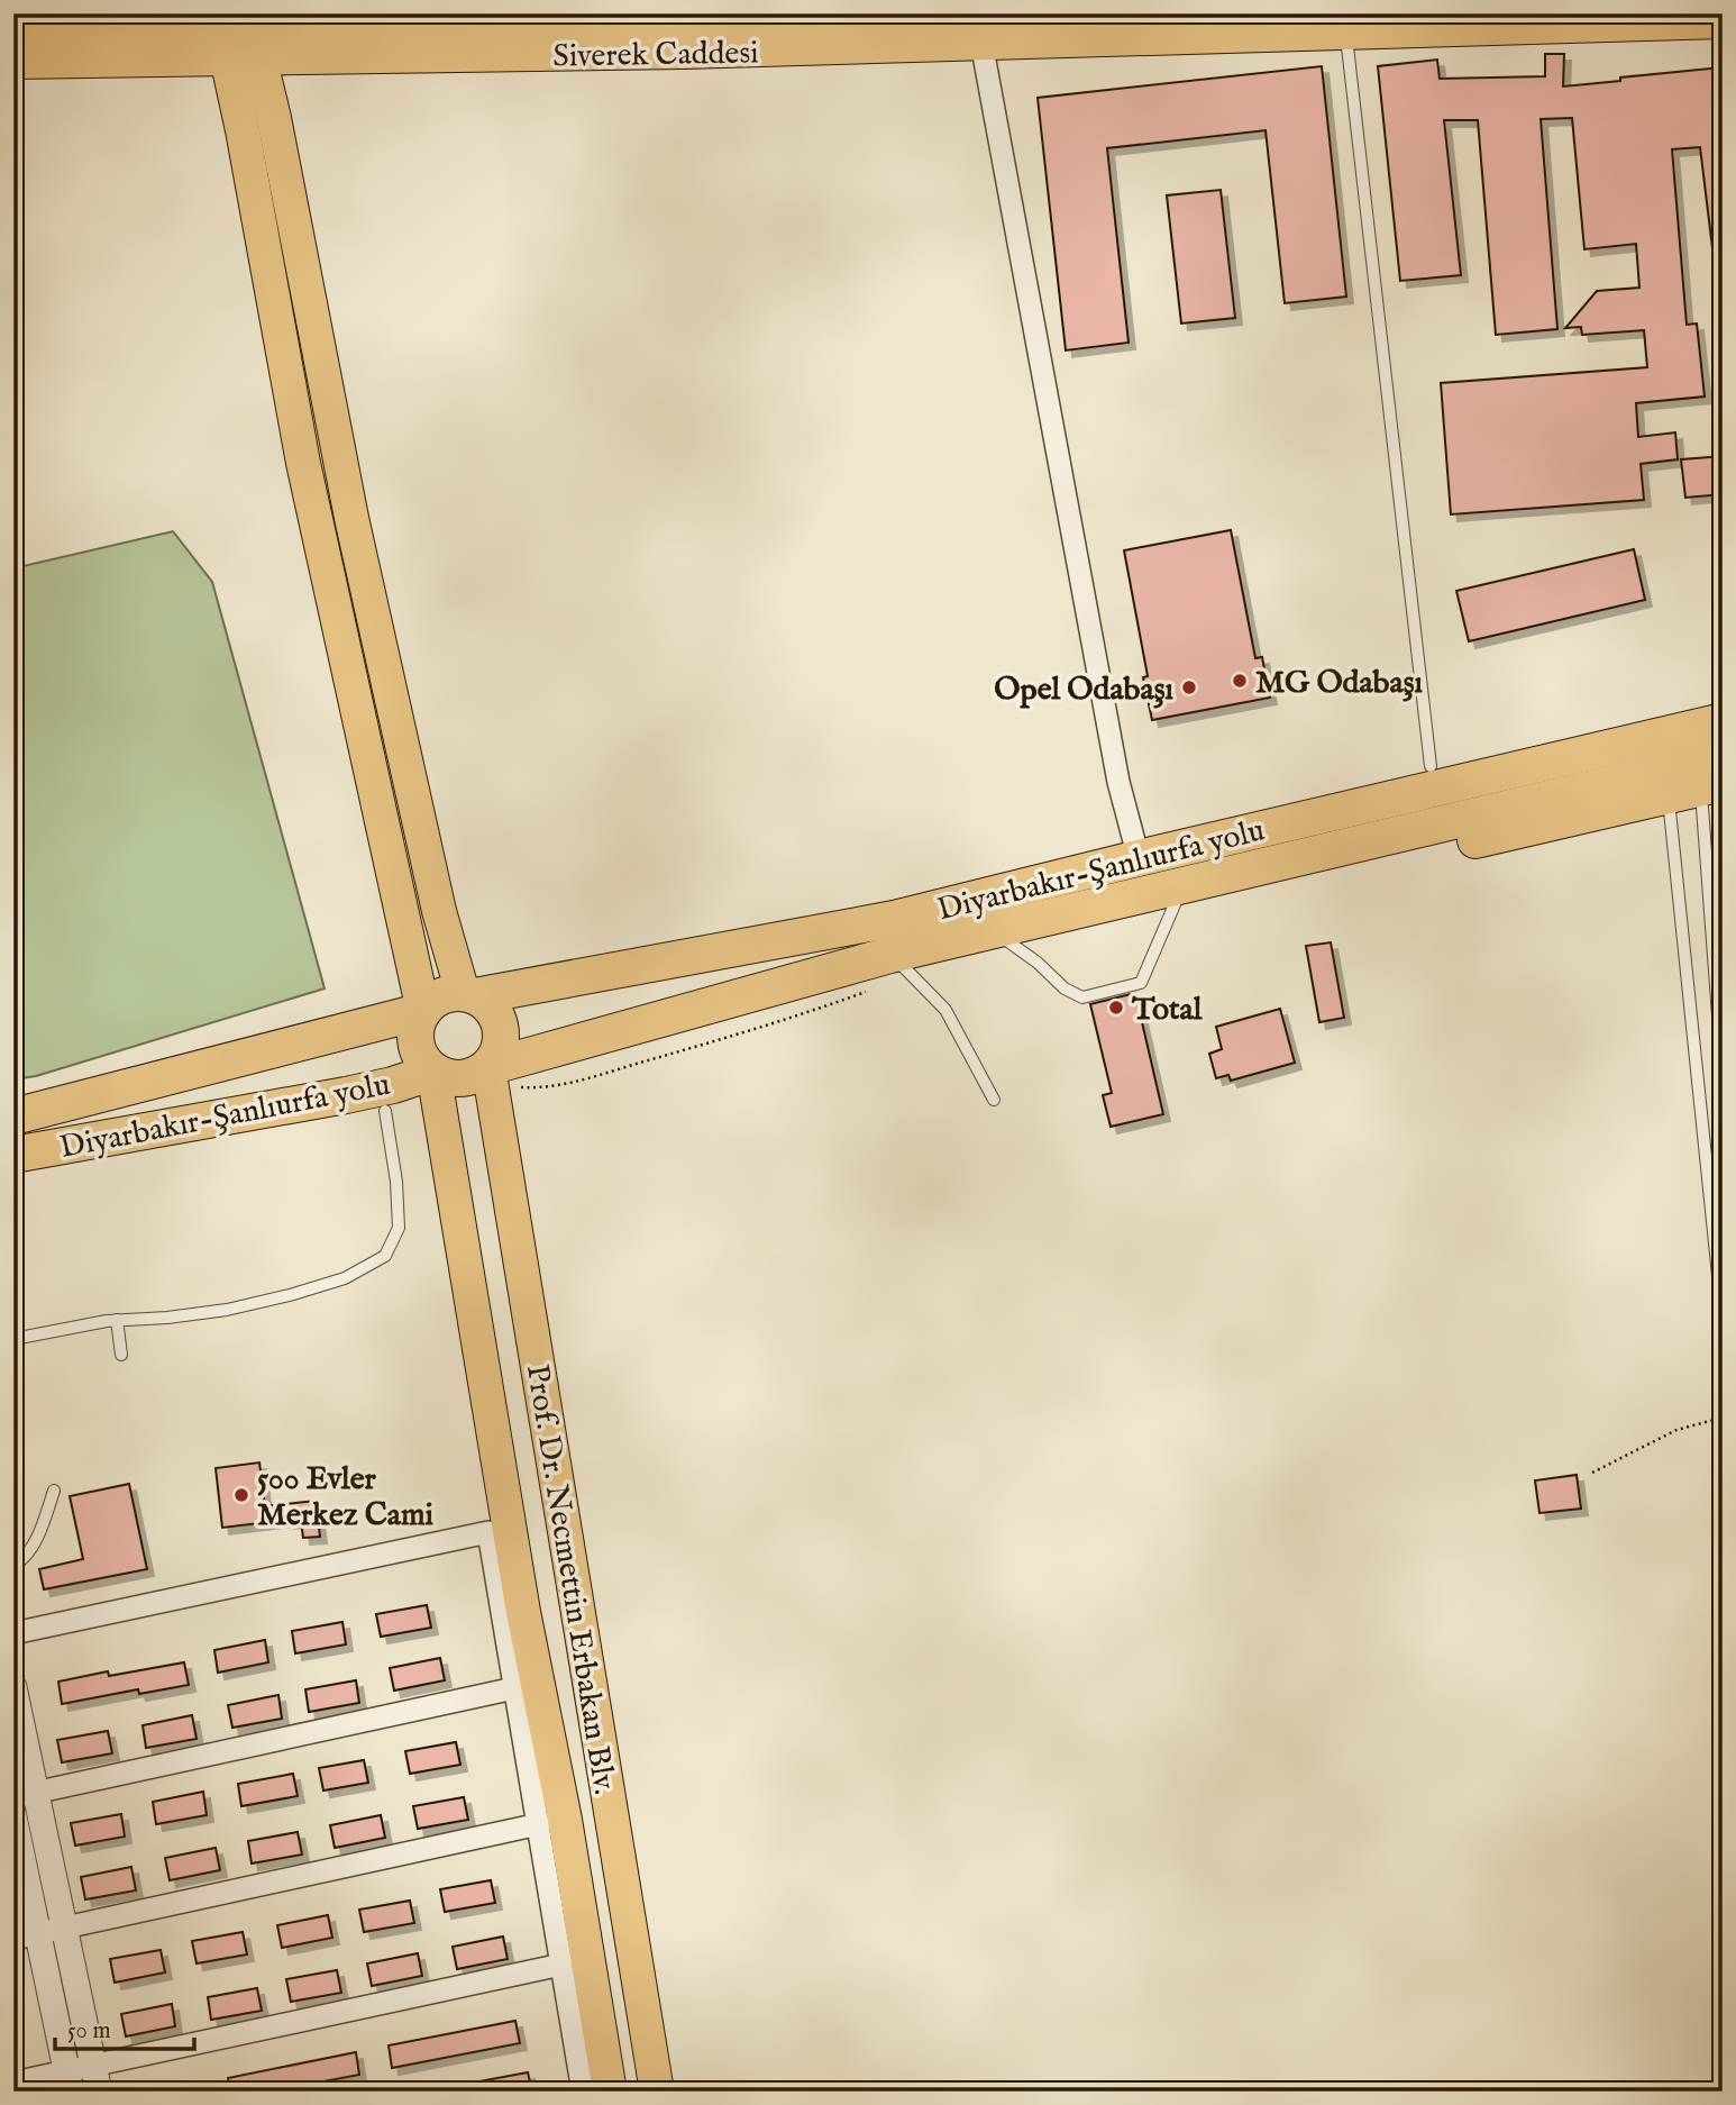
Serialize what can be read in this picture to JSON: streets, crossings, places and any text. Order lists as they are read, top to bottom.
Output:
{
  "streets": {
    "highway": ["Diyarbakır-Şanlıurfa yolu"],
    "main road": ["Siverek Caddesi", "Prof. Dr. Necmettin Erbakan Blv."]
  },
  "crossings": [
    ["Diyarbakır-Şanlıurfa yolu", "Prof. Dr. Necmettin Erbakan Blv."]
  ],
  "places": [
    "MG Odabaşı",
    "Opel Odabaşı",
    "Total",
    "500 Evler Merkez Cami"
  ],
  "scale_bar": "50 m"
}
